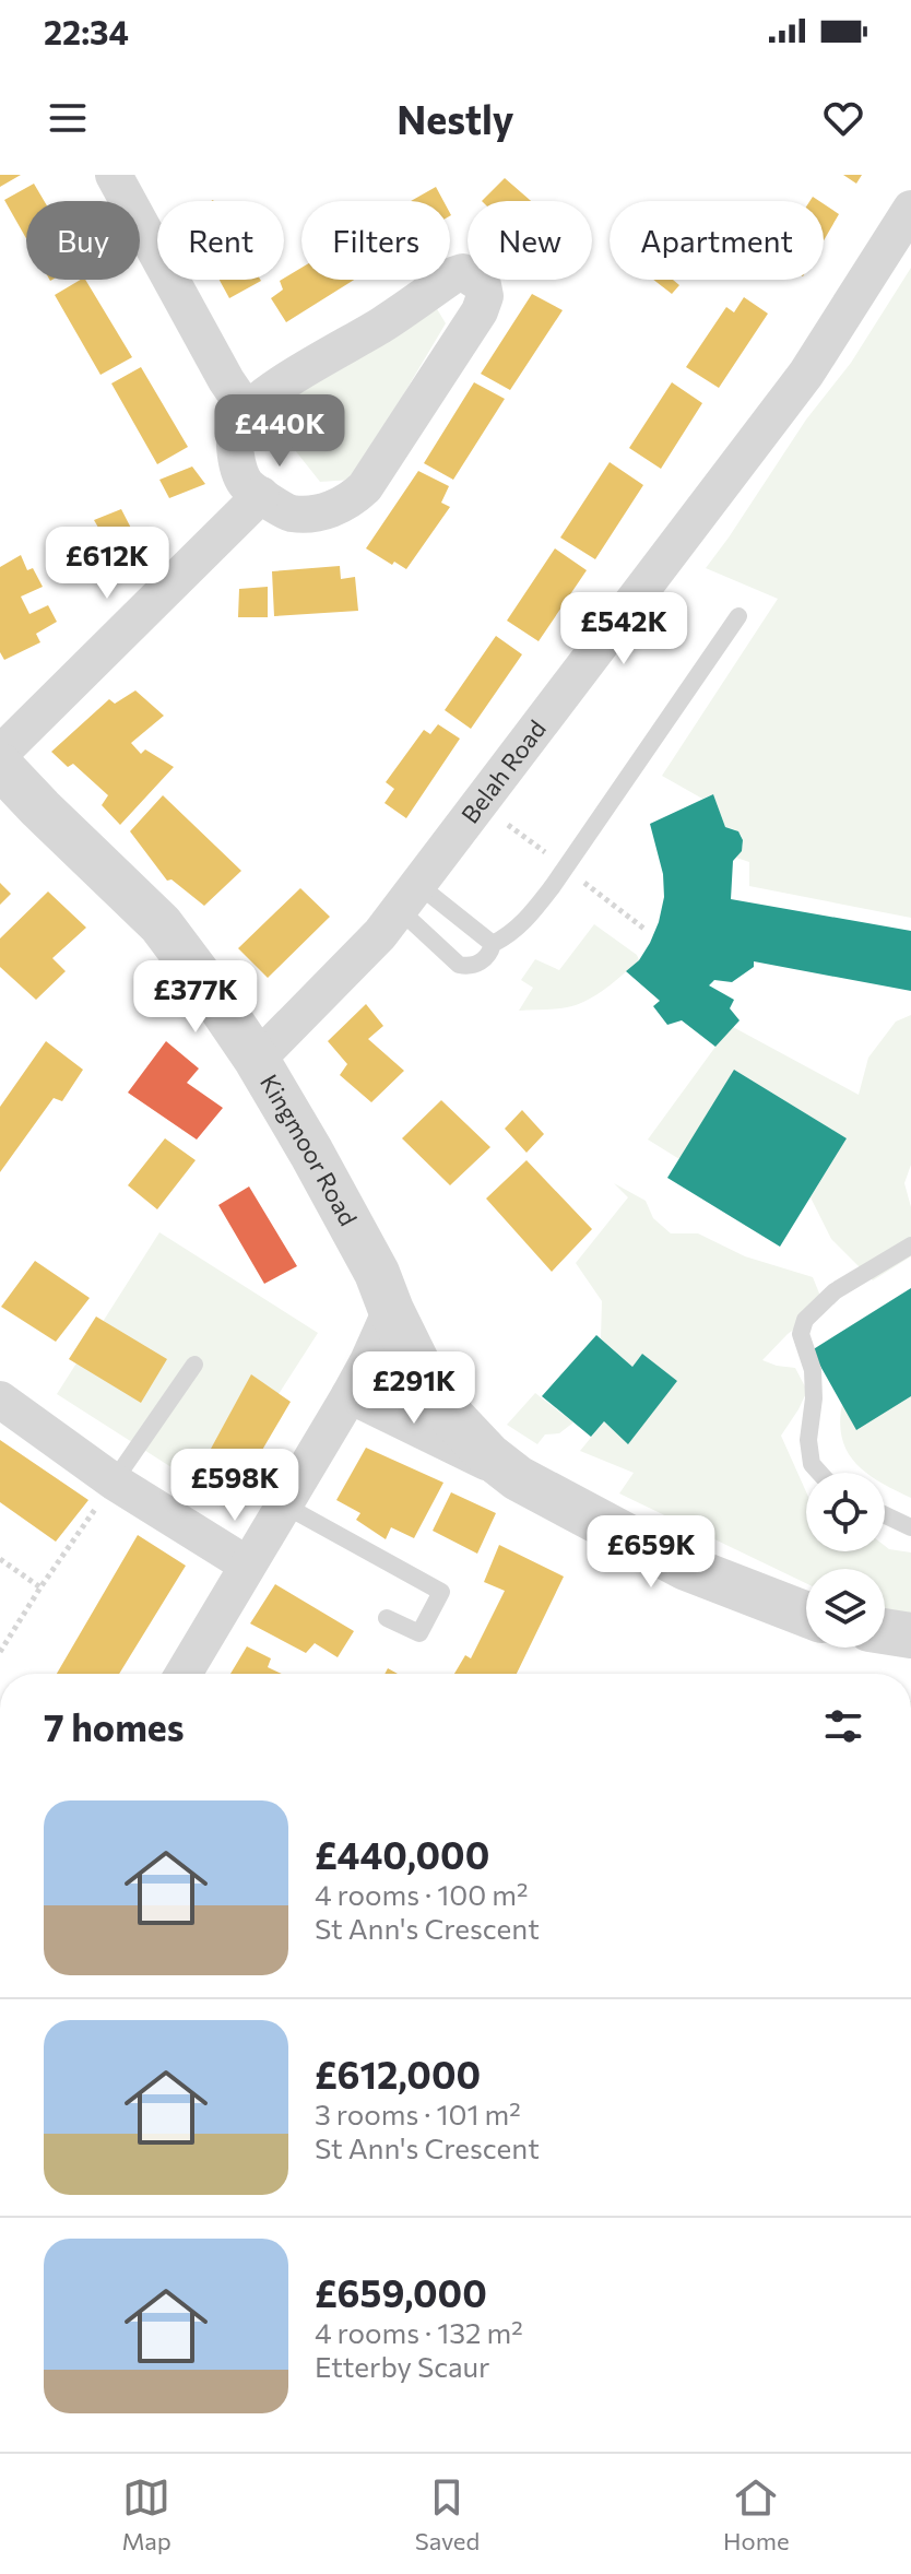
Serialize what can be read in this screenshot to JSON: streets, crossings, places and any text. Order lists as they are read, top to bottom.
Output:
{
  "streets": {
    "street": ["Belah Road", "Kingmoor Road"]
  },
  "crossings": [
    ["Belah Road", "Kingmoor Road"]
  ],
  "page": {
    "status": "22:34",
    "header": "Nestly",
    "chip": [
      "Buy",
      "Rent",
      "Filters",
      "New",
      "Apartment"
    ],
    "price": [
      "£440K",
      "£612K",
      "£542K",
      "£377K",
      "£291K",
      "£598K",
      "£659K"
    ],
    "heading": "7 homes",
    "list": [
      {
        "name": "£440,000",
        "note": "4 rooms · 100 m² · St Ann's Crescent"
      },
      {
        "name": "£612,000",
        "note": "3 rooms · 101 m² · St Ann's Crescent"
      },
      {
        "name": "£659,000",
        "note": "4 rooms · 132 m² · Etterby Scaur"
      }
    ],
    "tabs": ["Map", "Saved", "Home"]
  }
}
